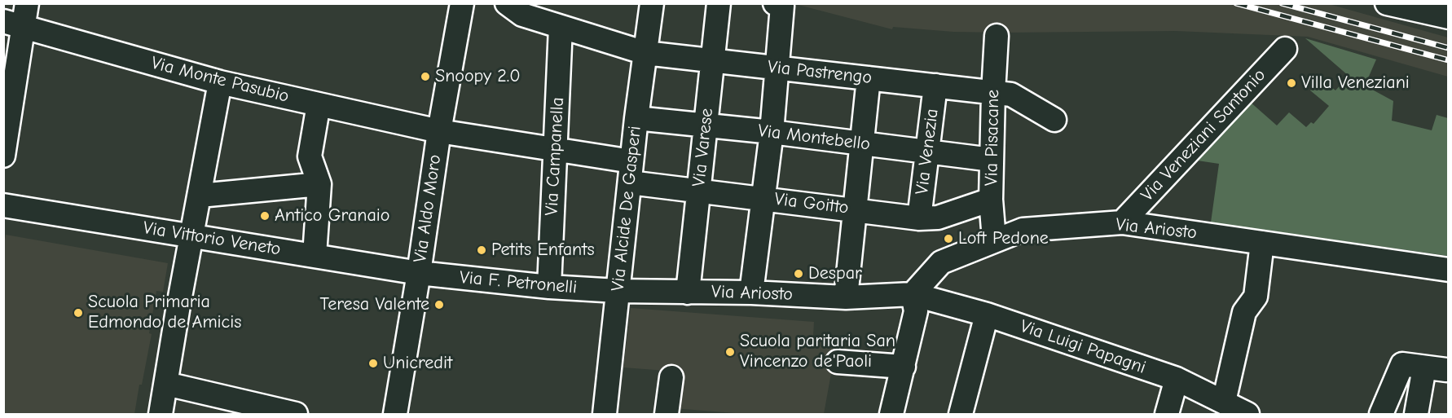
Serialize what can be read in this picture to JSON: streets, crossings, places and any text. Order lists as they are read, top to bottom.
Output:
{
  "streets": {
    "street": [
      "Via Pastrengo",
      "Via Monte Pasubio",
      "Via Veneziani Santonio",
      "Via Montebello",
      "Via Pisacane",
      "Via Varese",
      "Via Venezia",
      "Via Campanella",
      "Via Goitto",
      "Via Aldo Moro",
      "Via Alcide De Gasperi",
      "Via Ariosto",
      "Via Vittorio Veneto",
      "Via F. Petronelli",
      "Via Luigi Papagni"
    ]
  },
  "crossings": [
    ["Via Pastrengo", "Via Pisacane"],
    ["Via Pastrengo", "Via Varese"],
    ["Via Pastrengo", "Via Venezia"],
    ["Via Pastrengo", "Via Campanella"],
    ["Via Pastrengo", "Via Alcide De Gasperi"],
    ["Via Monte Pasubio", "Via Campanella"],
    ["Via Monte Pasubio", "Via Goitto"],
    ["Via Monte Pasubio", "Via Aldo Moro"],
    ["Via Veneziani Santonio", "Via Ariosto"],
    ["Via Montebello", "Via Pisacane"],
    ["Via Montebello", "Via Varese"],
    ["Via Montebello", "Via Venezia"],
    ["Via Montebello", "Via Alcide De Gasperi"],
    ["Via Pisacane", "Via Goitto"],
    ["Via Pisacane", "Via Ariosto"],
    ["Via Varese", "Via Goitto"],
    ["Via Varese", "Via Ariosto"],
    ["Via Venezia", "Via Goitto"],
    ["Via Campanella", "Via Goitto"],
    ["Via Campanella", "Via F. Petronelli"],
    ["Via Goitto", "Via Alcide De Gasperi"],
    ["Via Aldo Moro", "Via Vittorio Veneto"],
    ["Via Aldo Moro", "Via F. Petronelli"],
    ["Via Alcide De Gasperi", "Via Ariosto"],
    ["Via Alcide De Gasperi", "Via F. Petronelli"],
    ["Via Ariosto", "Via F. Petronelli"],
    ["Via Ariosto", "Via Luigi Papagni"],
    ["Via Vittorio Veneto", "Via F. Petronelli"]
  ],
  "places": [
    "Snoopy 2.0",
    "Villa Veneziani",
    "Antico Granaio",
    "Loft Pedone",
    "Petits Enfants",
    "Despar",
    "Teresa Valente",
    "Scuola Primaria Edmondo de Amicis",
    "Scuola paritaria San Vincenzo de'Paoli",
    "Unicredit"
  ]
}
